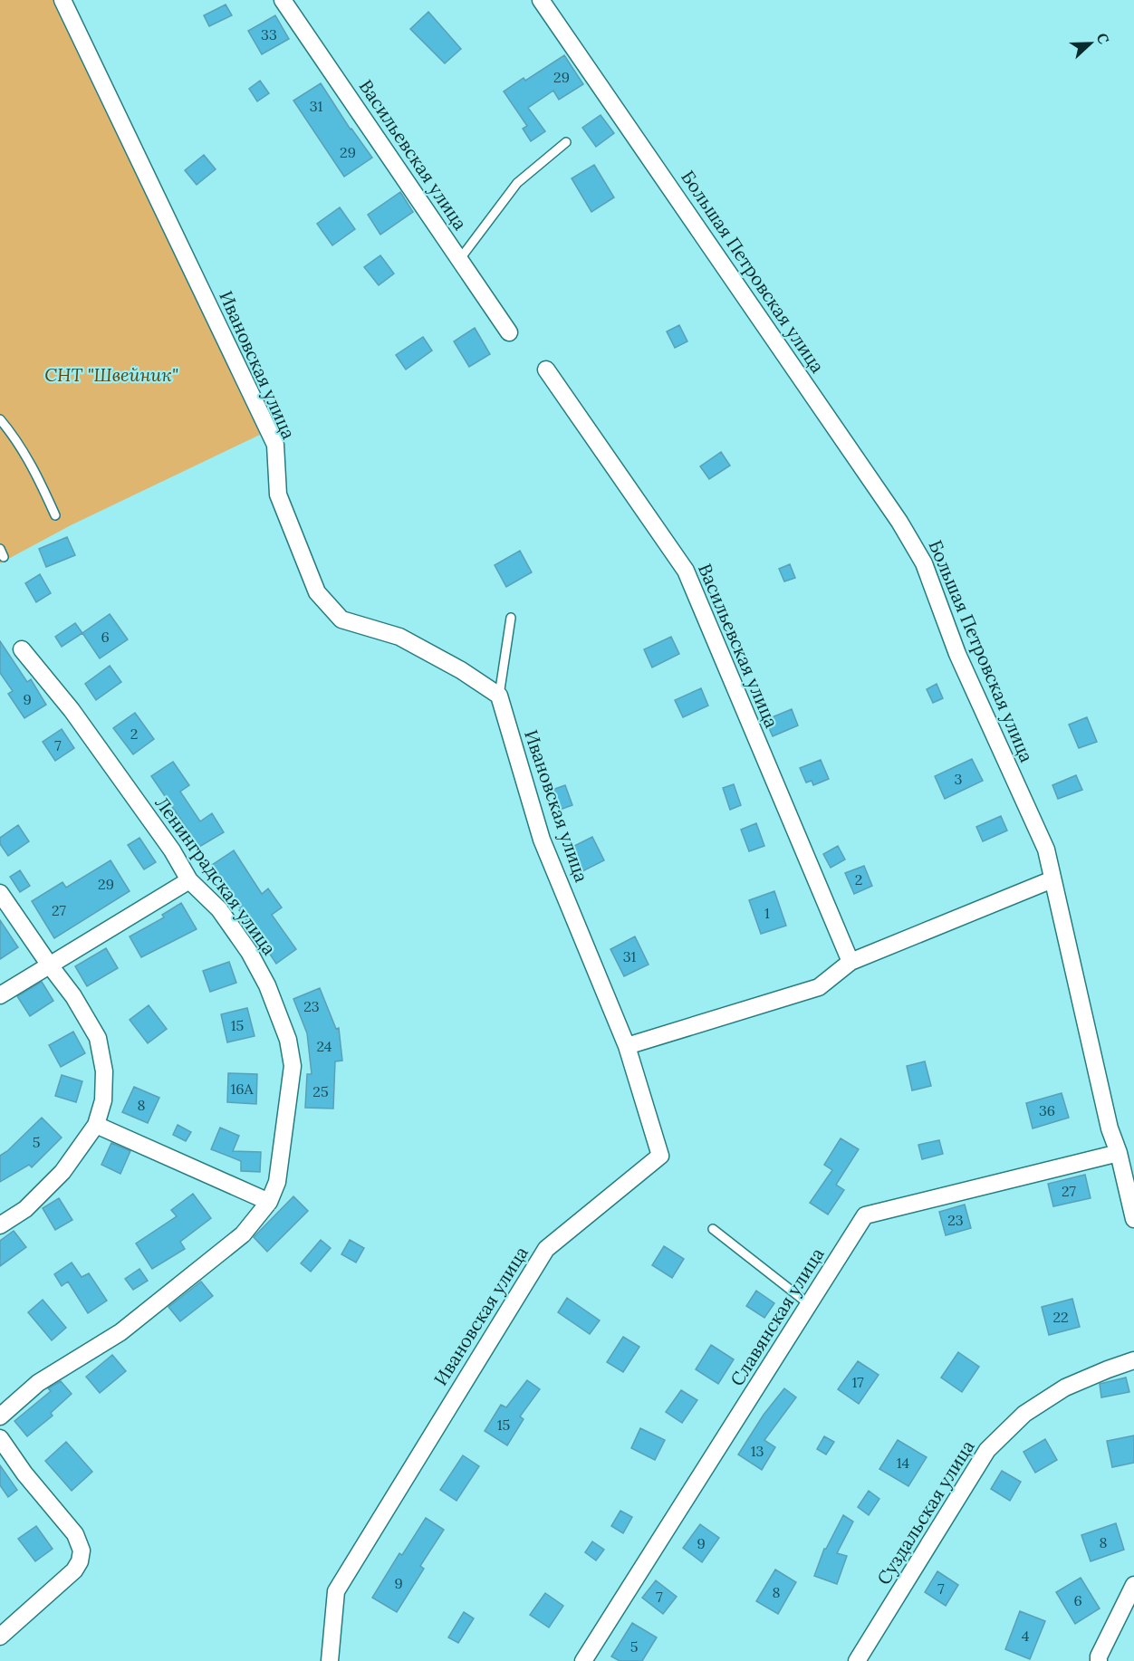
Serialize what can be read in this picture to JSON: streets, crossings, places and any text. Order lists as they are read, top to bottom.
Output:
{
  "streets": {
    "street": [
      "Васильевская улица",
      "Большая Петровская улица",
      "Ивановская улица",
      "Ленинградская улица",
      "Славянская улица",
      "Суздальская улица"
    ]
  },
  "crossings": [
    ["Большая Петровская улица", "Славянская улица"]
  ],
  "parks": ["СНТ \"Швейник\""],
  "house_numbers": [
    "33",
    "29",
    "31",
    "29",
    "6",
    "9",
    "2",
    "7",
    "3",
    "2",
    "29",
    "27",
    "1",
    "31",
    "23",
    "15",
    "24",
    "16А",
    "25",
    "8",
    "36",
    "5",
    "27",
    "23",
    "22",
    "17",
    "15",
    "13",
    "14",
    "8",
    "9",
    "9",
    "7",
    "8",
    "7",
    "6",
    "4",
    "5"
  ],
  "north": "right"
}
